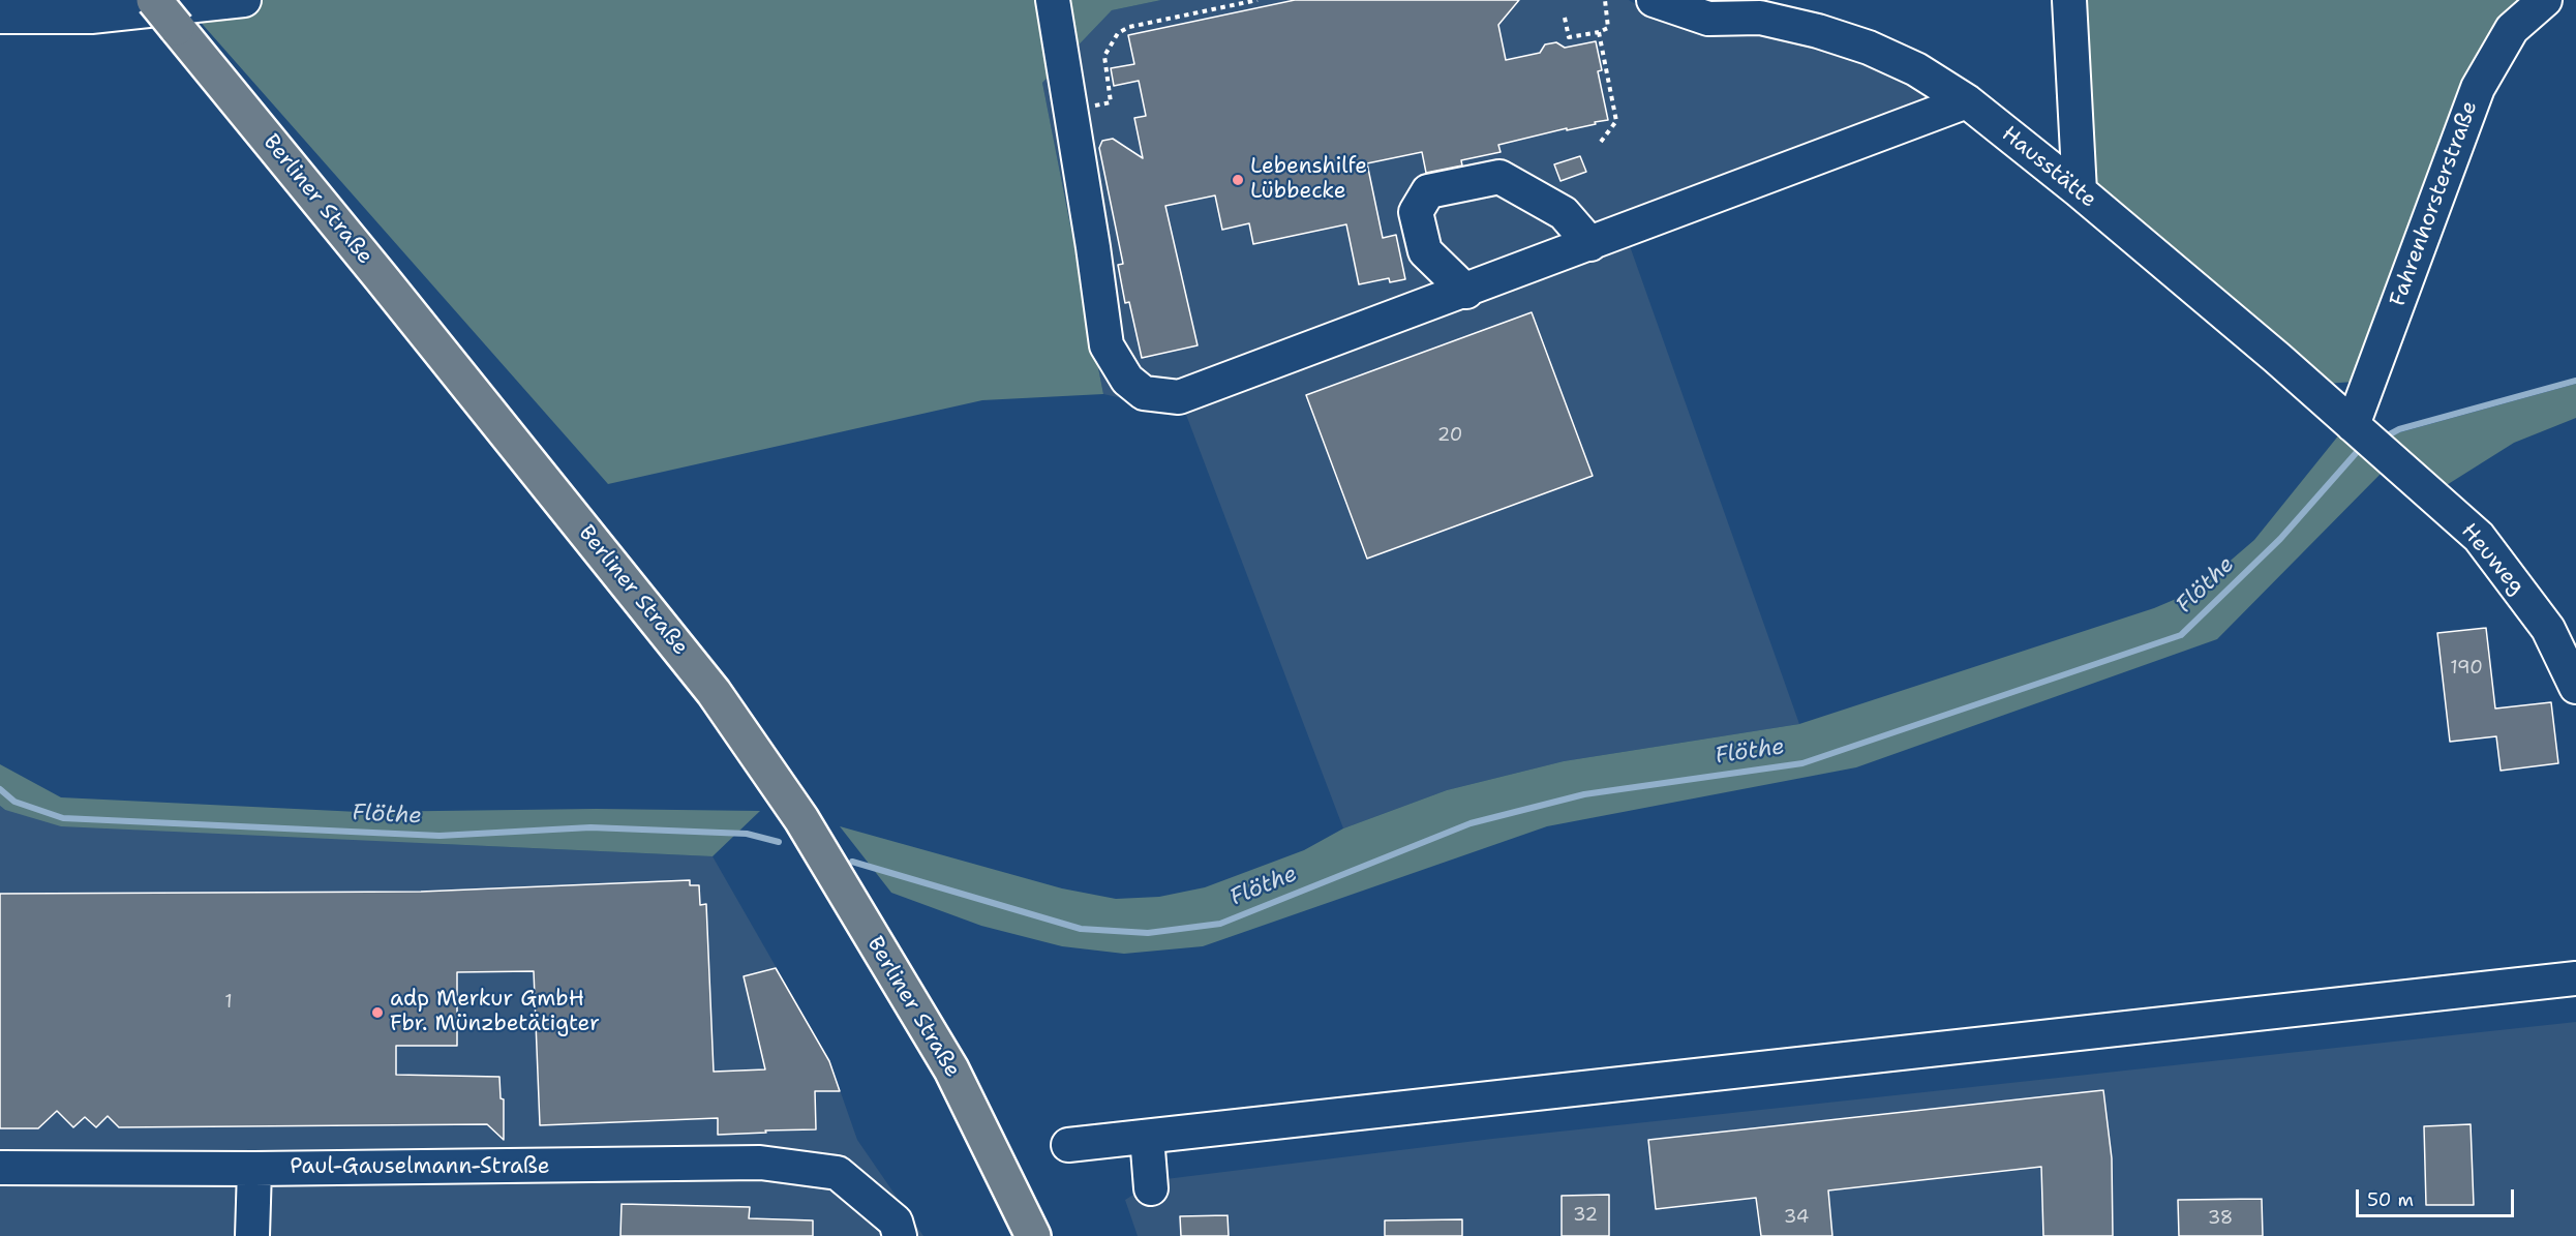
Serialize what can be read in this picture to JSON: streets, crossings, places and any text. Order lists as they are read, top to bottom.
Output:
{
  "streets": {
    "main road": ["Berliner Straße"],
    "street": [
      "Hausstätte",
      "Fahrenhorsterstraße",
      "Heuweg",
      "Paul-Gauselmann-Straße"
    ]
  },
  "crossings": [
    ["Hausstätte", "Fahrenhorsterstraße"],
    ["Hausstätte", "Heuweg"]
  ],
  "water": ["Flöthe"],
  "places": ["Lebenshilfe Lübbecke", "adp Merkur GmbH Fbr. Münzbetätigter"],
  "house_numbers": [
    "20",
    "190",
    "1",
    "32",
    "34",
    "38"
  ],
  "scale_bar": "50 m"
}
